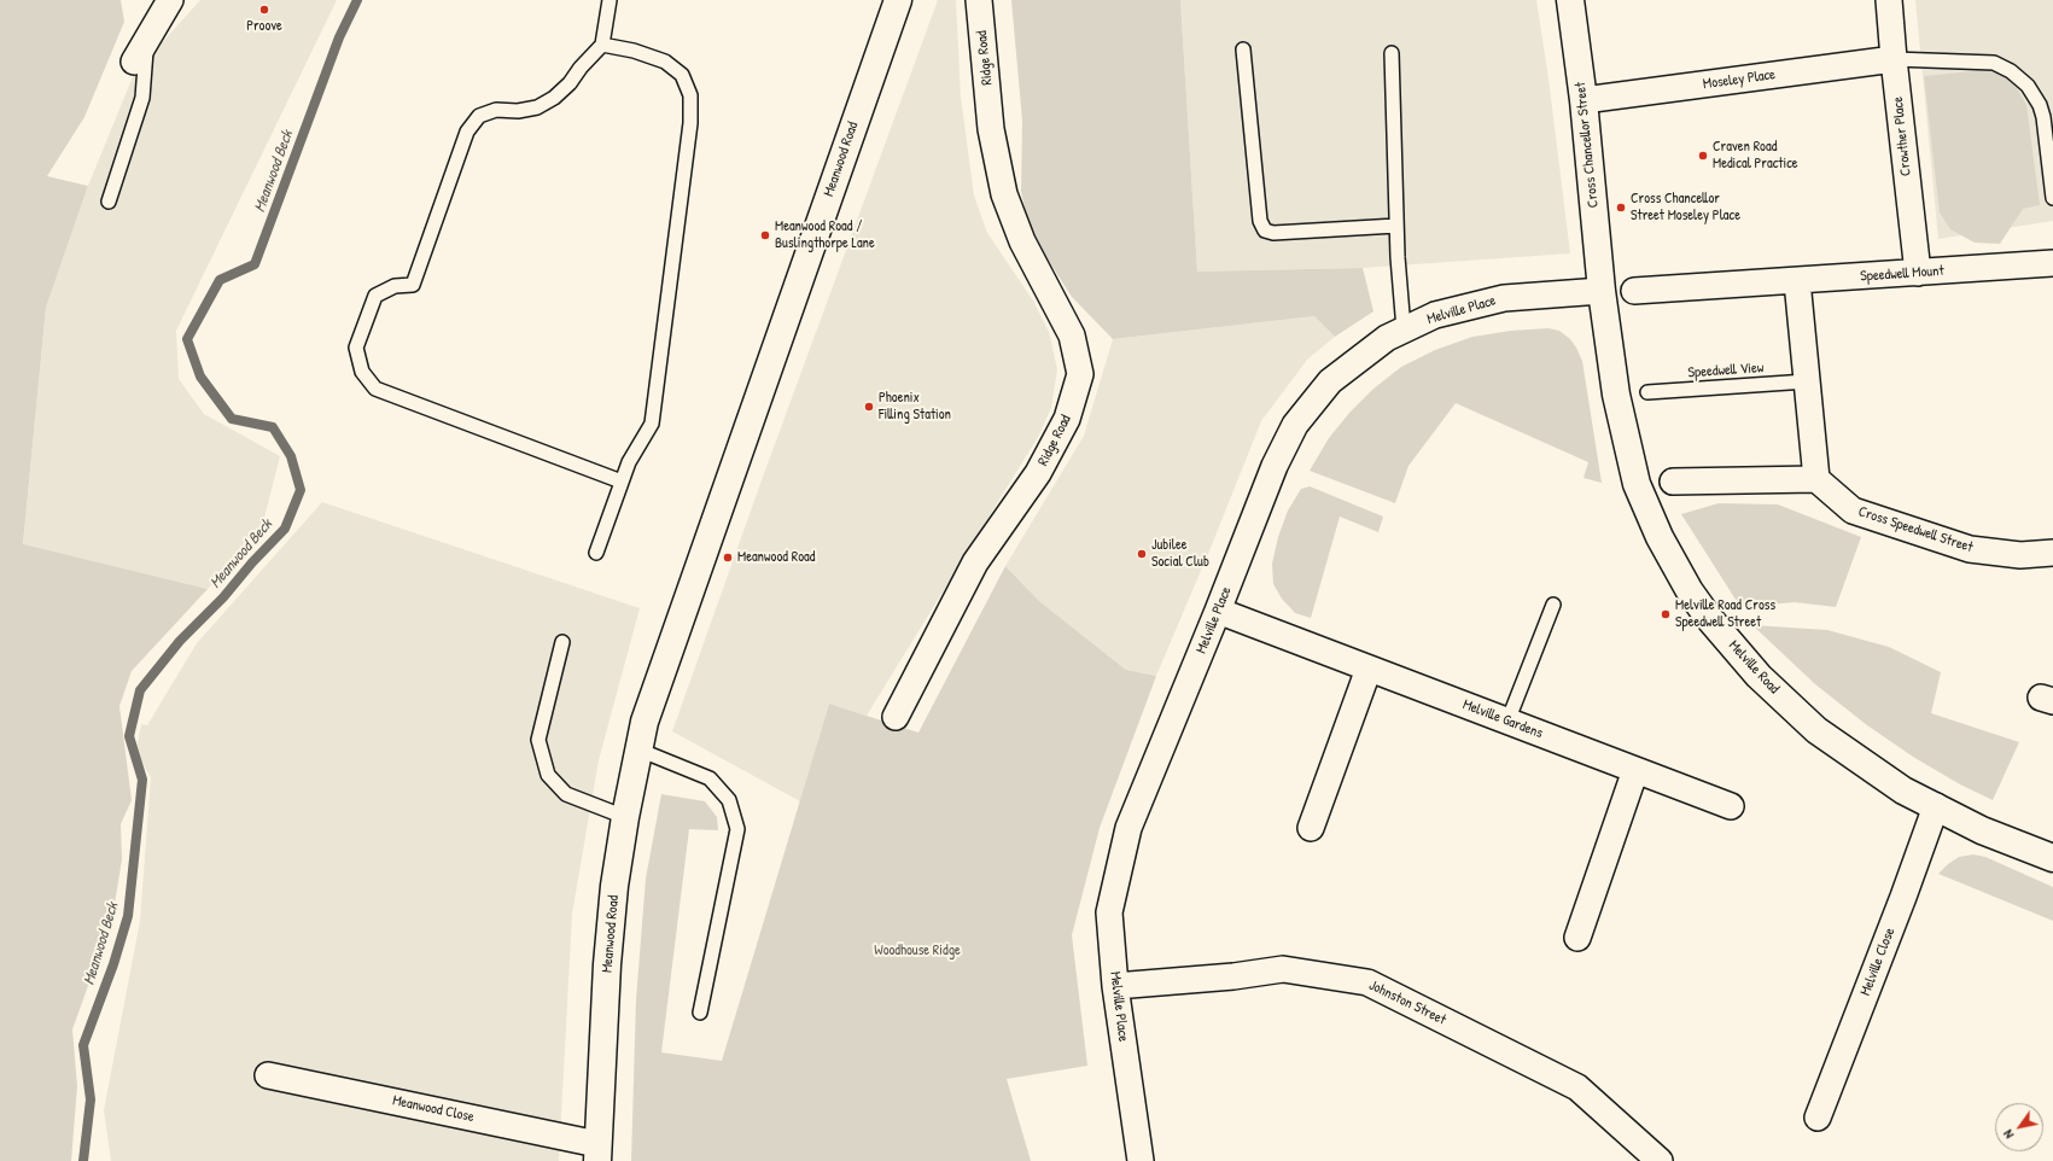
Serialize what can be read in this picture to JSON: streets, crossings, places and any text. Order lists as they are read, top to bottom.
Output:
{
  "streets": {
    "street": [
      "Ridge Road",
      "Moseley Place",
      "Crowther Place",
      "Cross Chancellor Street",
      "Meanwood Road",
      "Speedwell Mount",
      "Melville Place",
      "Cross Speedwell Street",
      "Melville Road",
      "Melville Gardens",
      "Melville Close",
      "Johnston Street",
      "Meanwood Close"
    ],
    "lane": ["Speedwell View"]
  },
  "crossings": [
    ["Moseley Place", "Crowther Place"],
    ["Moseley Place", "Cross Chancellor Street"],
    ["Crowther Place", "Speedwell Mount"],
    ["Cross Chancellor Street", "Melville Place"],
    ["Cross Chancellor Street", "Melville Road"],
    ["Meanwood Road", "Meanwood Close"],
    ["Melville Place", "Melville Road"],
    ["Melville Place", "Melville Gardens"],
    ["Melville Place", "Johnston Street"],
    ["Melville Road", "Melville Close"]
  ],
  "water": ["Meanwood Beck"],
  "parks": ["Woodhouse Ridge"],
  "places": [
    "Proove",
    "Craven Road Medical Practice",
    "Cross Chancellor Street Moseley Place",
    "Meanwood Road / Buslingthorpe Lane",
    "Phoenix Filling Station",
    "Jubilee Social Club",
    "Meanwood Road",
    "Melville Road Cross Speedwell Street"
  ],
  "north": "bottom left"
}
